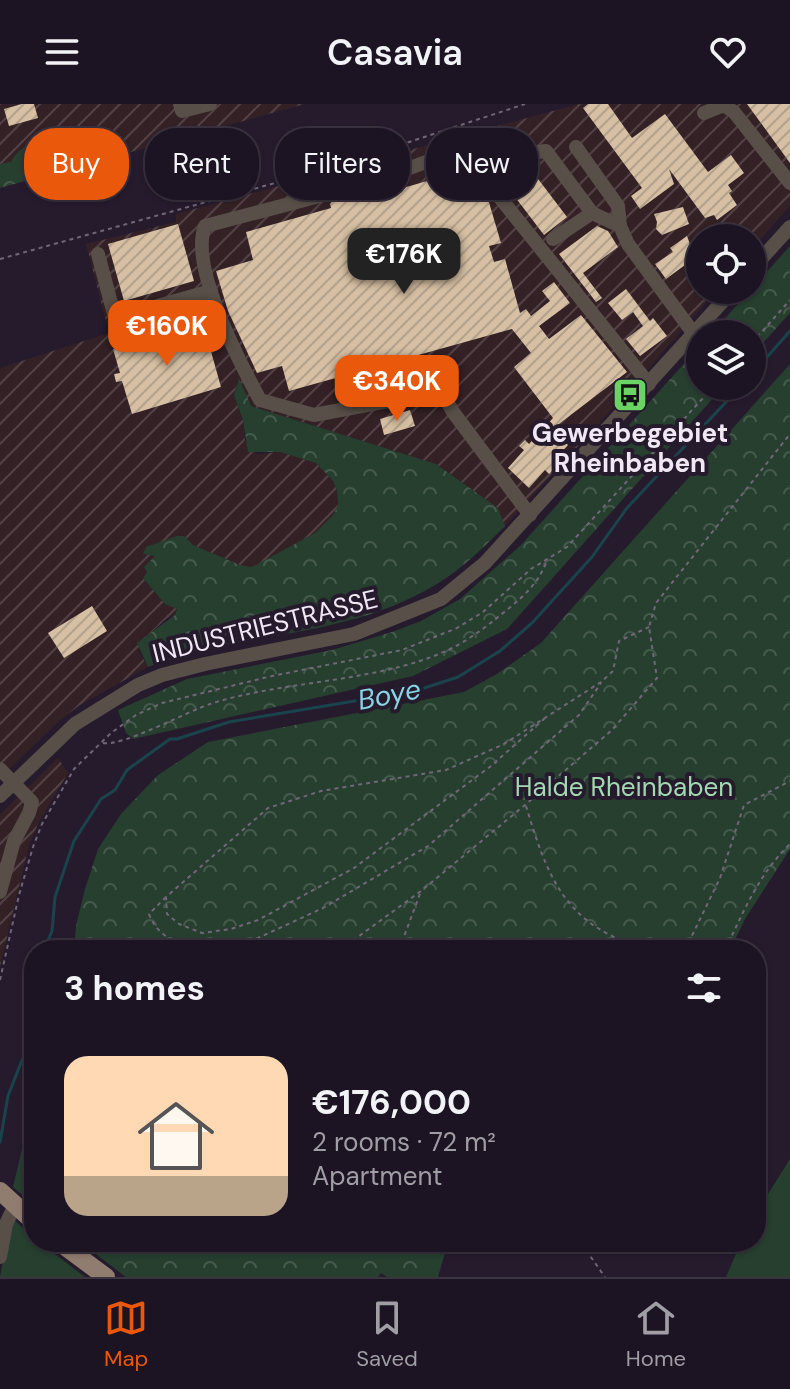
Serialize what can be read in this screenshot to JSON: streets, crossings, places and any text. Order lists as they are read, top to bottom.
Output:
{
  "streets": {
    "street": ["INDUSTRIESTRASSE"]
  },
  "water": ["Boye"],
  "parks": ["Halde Rheinbaben"],
  "places": {
    "bus stop": ["Gewerbegebiet Rheinbaben"]
  },
  "page": {
    "header": "Casavia",
    "chip": [
      "Buy",
      "Rent",
      "Filters",
      "New"
    ],
    "price": ["€176K", "€160K", "€340K"],
    "heading": "3 homes",
    "list": [
      {
        "name": "€176,000",
        "note": "2 rooms · 72 m² · Apartment"
      }
    ],
    "tabs": ["Map", "Saved", "Home"]
  }
}
